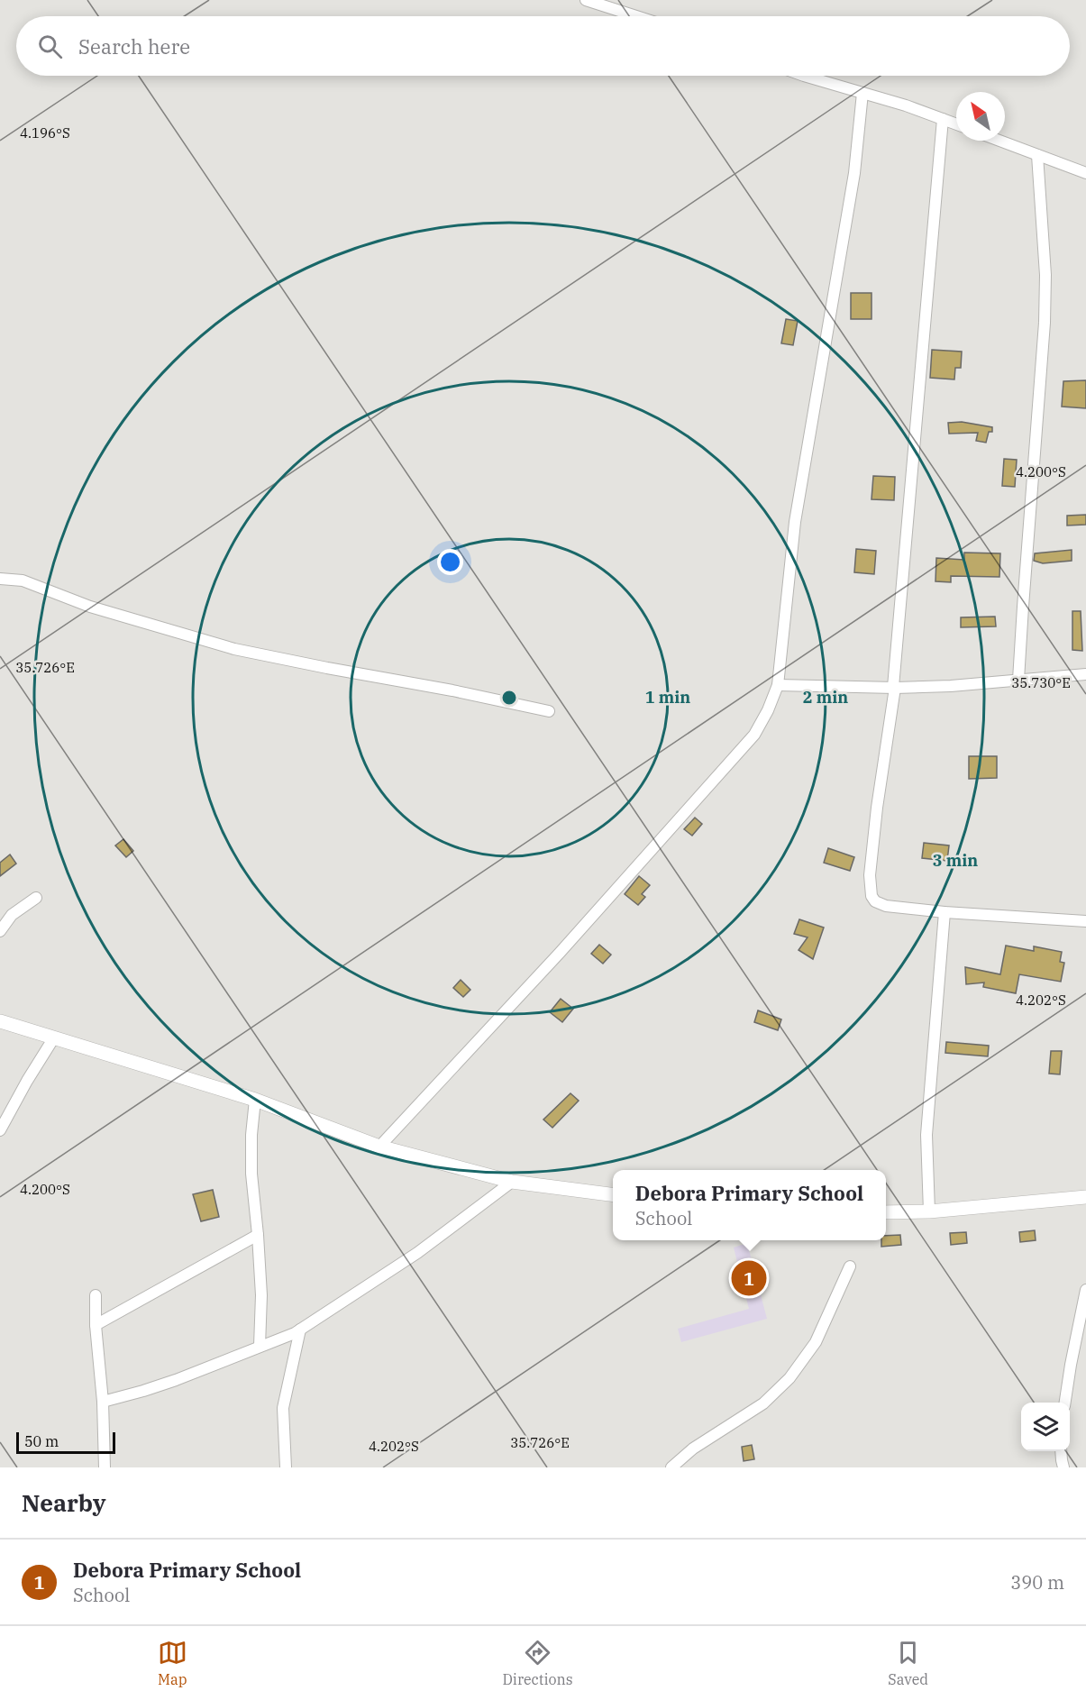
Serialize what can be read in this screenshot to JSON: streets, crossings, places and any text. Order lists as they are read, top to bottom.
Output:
{
  "scale_bar": "50 m",
  "north": "top left",
  "page": {
    "search": "Search here",
    "popup": ["Debora Primary School", "School"],
    "pins": "1",
    "scale": "50 m",
    "heading": "Nearby",
    "list": [
      {
        "mark": "1",
        "name": "Debora Primary School",
        "note": "School",
        "value": "390 m"
      }
    ],
    "nav": ["Map", "Directions", "Saved"]
  },
  "coordinates": [
    "4.196°S",
    "4.200°S",
    "35.726°E",
    "35.730°E",
    "4.202°S"
  ],
  "rings": ["1 min", "2 min", "3 min"]
}
